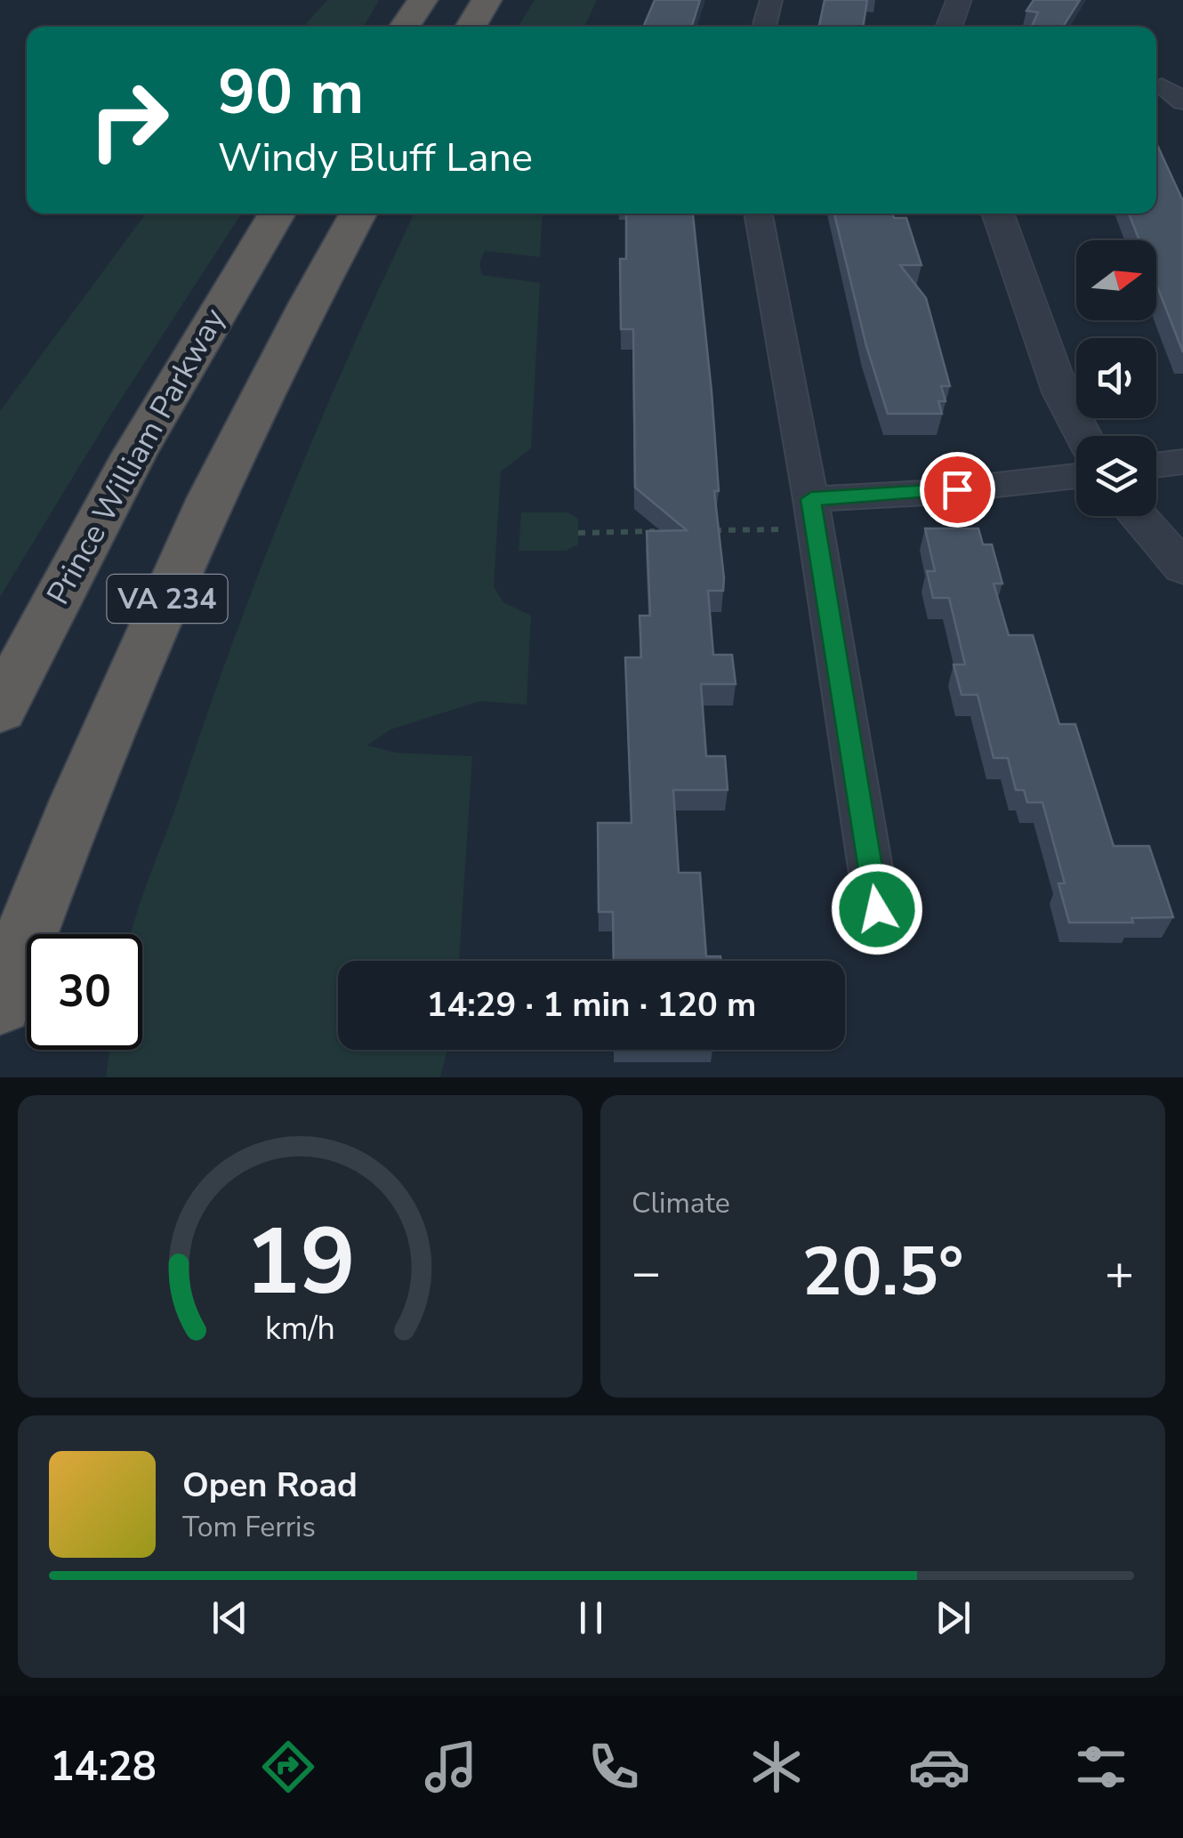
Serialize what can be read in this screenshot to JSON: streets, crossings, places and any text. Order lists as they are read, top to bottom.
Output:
{
  "streets": {
    "highway": ["Prince William Parkway", "VA 234"]
  },
  "north": "right",
  "page": {
    "turn": ["90 m", "Windy Bluff Lane"],
    "limit": "30",
    "trip": "14:29 · 1 min · 120 m",
    "tile": "Climate",
    "heat": ["−", "20.5°", "+"],
    "song": ["Open Road", "Tom Ferris"],
    "tabs": "14:28",
    "gauge": ["19", "km/h"]
  }
}
